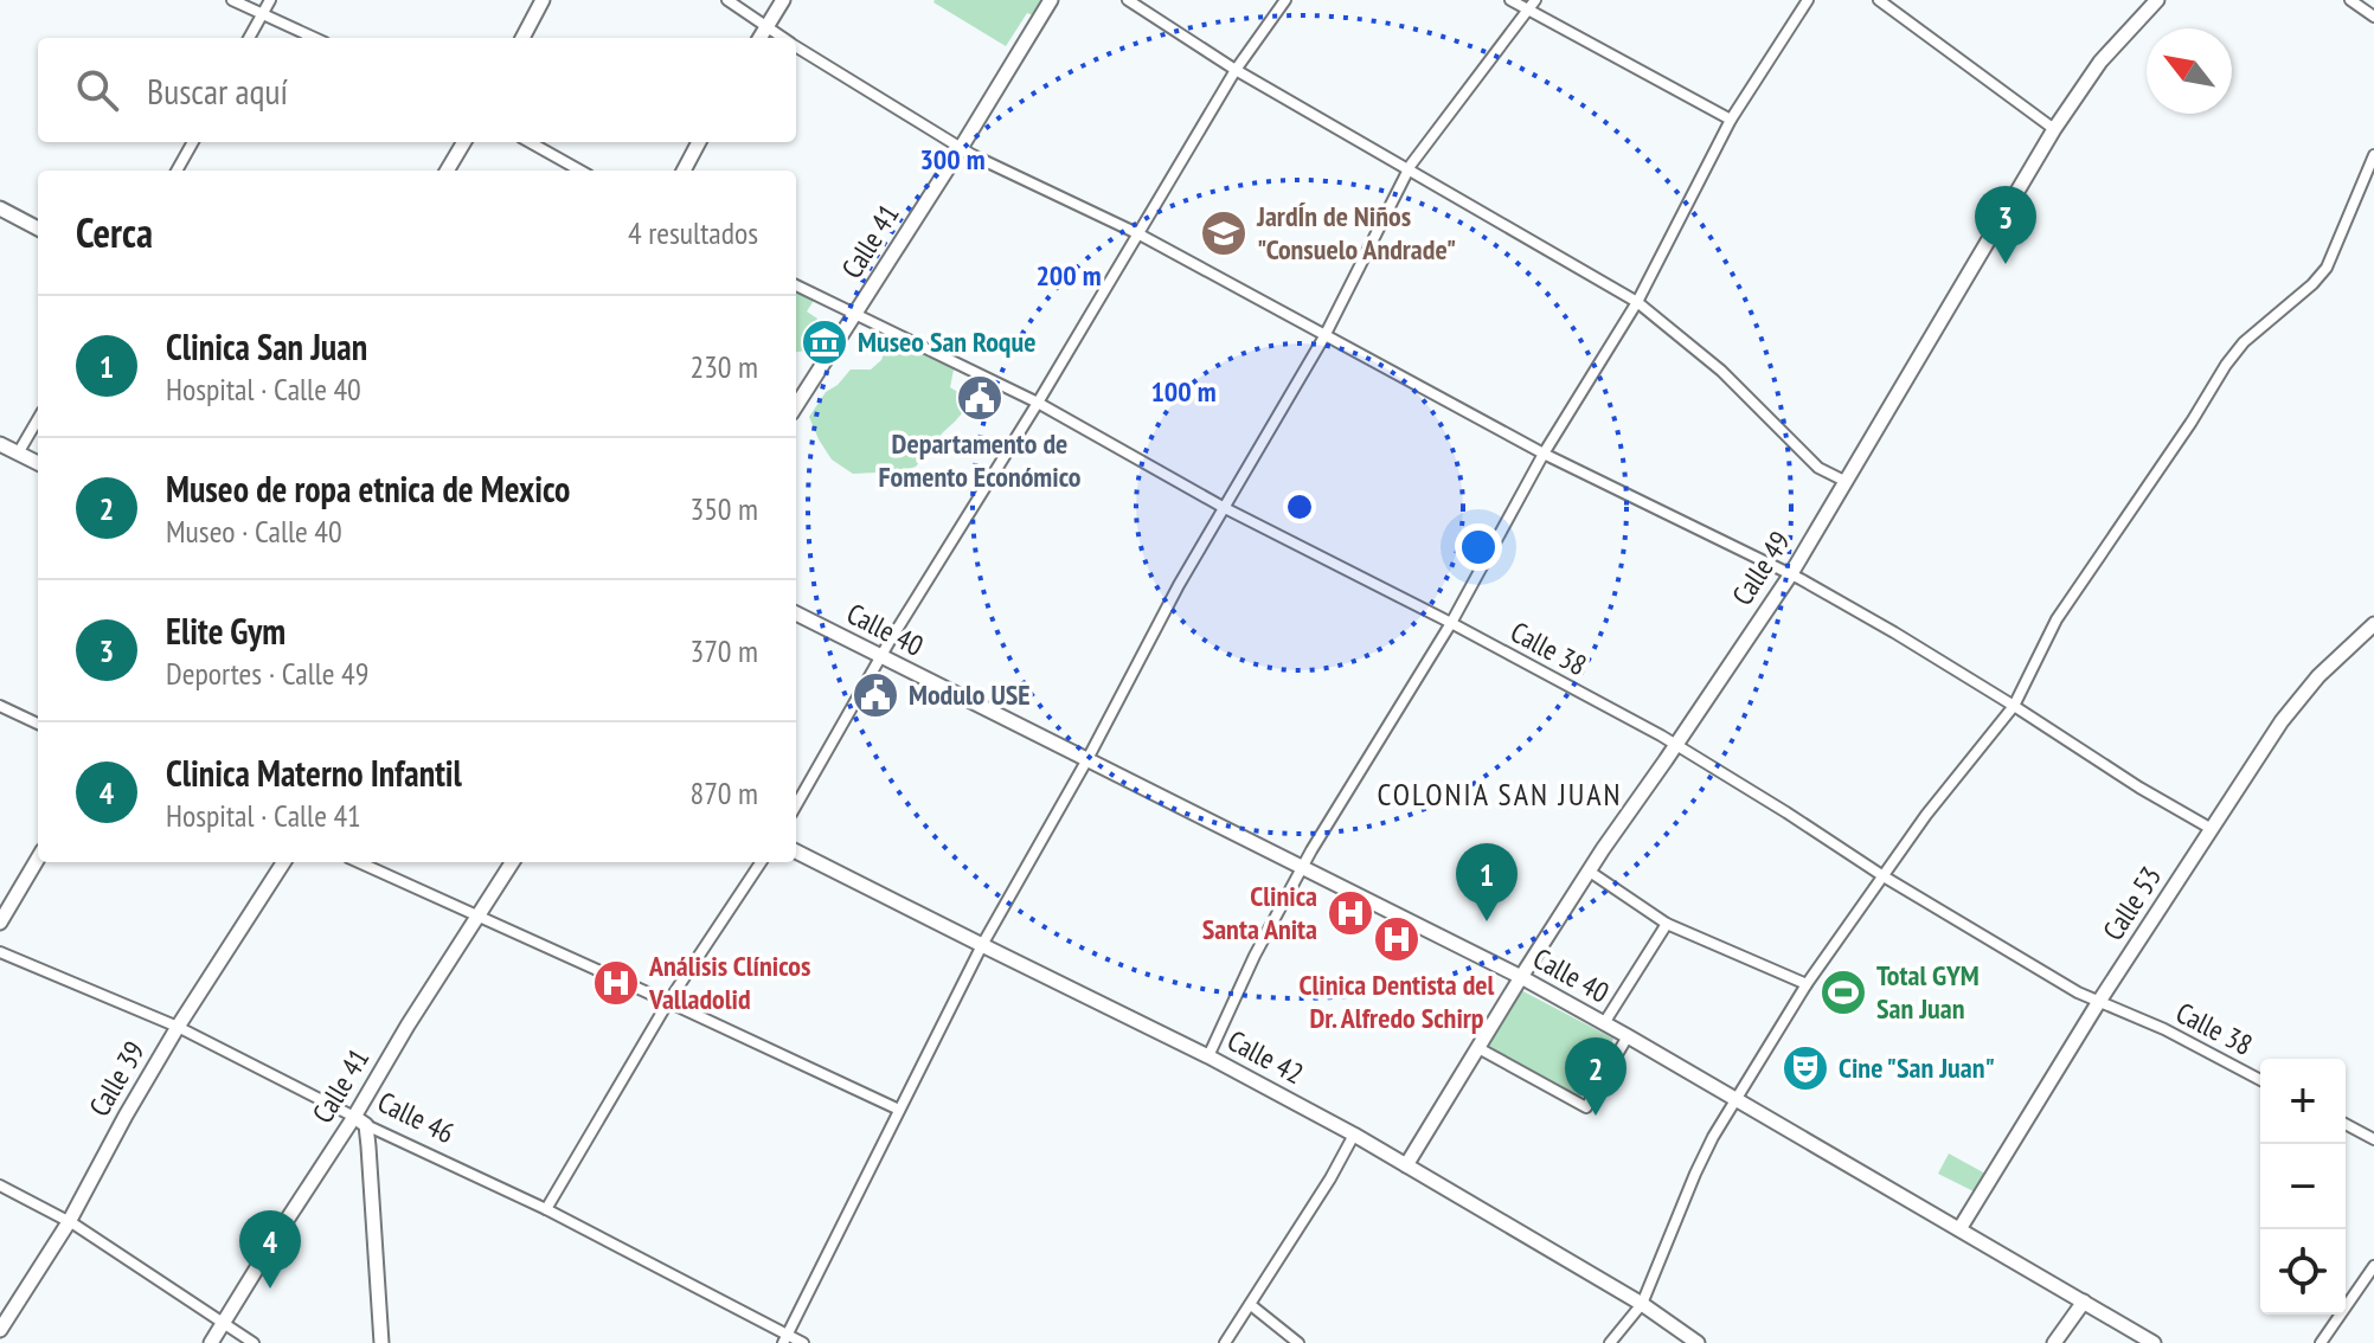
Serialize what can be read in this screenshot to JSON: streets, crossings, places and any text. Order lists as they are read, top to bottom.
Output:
{
  "streets": {
    "main road": [
      "Calle 41",
      "Calle 49",
      "Calle 40",
      "Calle 53",
      "Calle 42",
      "Calle 39"
    ],
    "street": ["Calle 38", "Calle 46"]
  },
  "crossings": [
    ["Calle 41", "Calle 38"],
    ["Calle 41", "Calle 46"],
    ["Calle 49", "Calle 40"],
    ["Calle 49", "Calle 38"],
    ["Calle 49", "Calle 42"],
    ["Calle 40", "Calle 53"],
    ["Calle 38", "Calle 53"],
    ["Calle 39", "Calle 46"]
  ],
  "districts": ["COLONIA SAN JUAN"],
  "places": {
    "school or university": ["JardÍn de Niños \"Consuelo Andrade\""],
    "museum": ["Museo San Roque"],
    "public building": ["Departamento de Fomento Económico", "Modulo USE"],
    "hospital": ["Clinica Santa Anita", "Clinica Dentista del Dr. Alfredo Schirp", "Análisis Clínicos Valladolid"],
    "sports": ["Total GYM San Juan"],
    "theatre": ["Cine \"San Juan\""]
  },
  "north": "top left",
  "page": {
    "search": "Buscar aquí",
    "heading": ["Cerca", "4 resultados"],
    "pins": [
      "3",
      "1",
      "2",
      "4"
    ],
    "list": [
      {
        "mark": "1",
        "name": "Clinica San Juan",
        "note": "Hospital · Calle 40",
        "value": "230 m"
      },
      {
        "mark": "2",
        "name": "Museo de ropa etnica de Mexico",
        "note": "Museo · Calle 40",
        "value": "350 m"
      },
      {
        "mark": "3",
        "name": "Elite Gym",
        "note": "Deportes · Calle 49",
        "value": "370 m"
      },
      {
        "mark": "4",
        "name": "Clinica Materno Infantil",
        "note": "Hospital · Calle 41",
        "value": "870 m"
      }
    ],
    "map_buttons": ["+", "−"]
  },
  "rings": ["300 m", "200 m", "100 m"]
}
